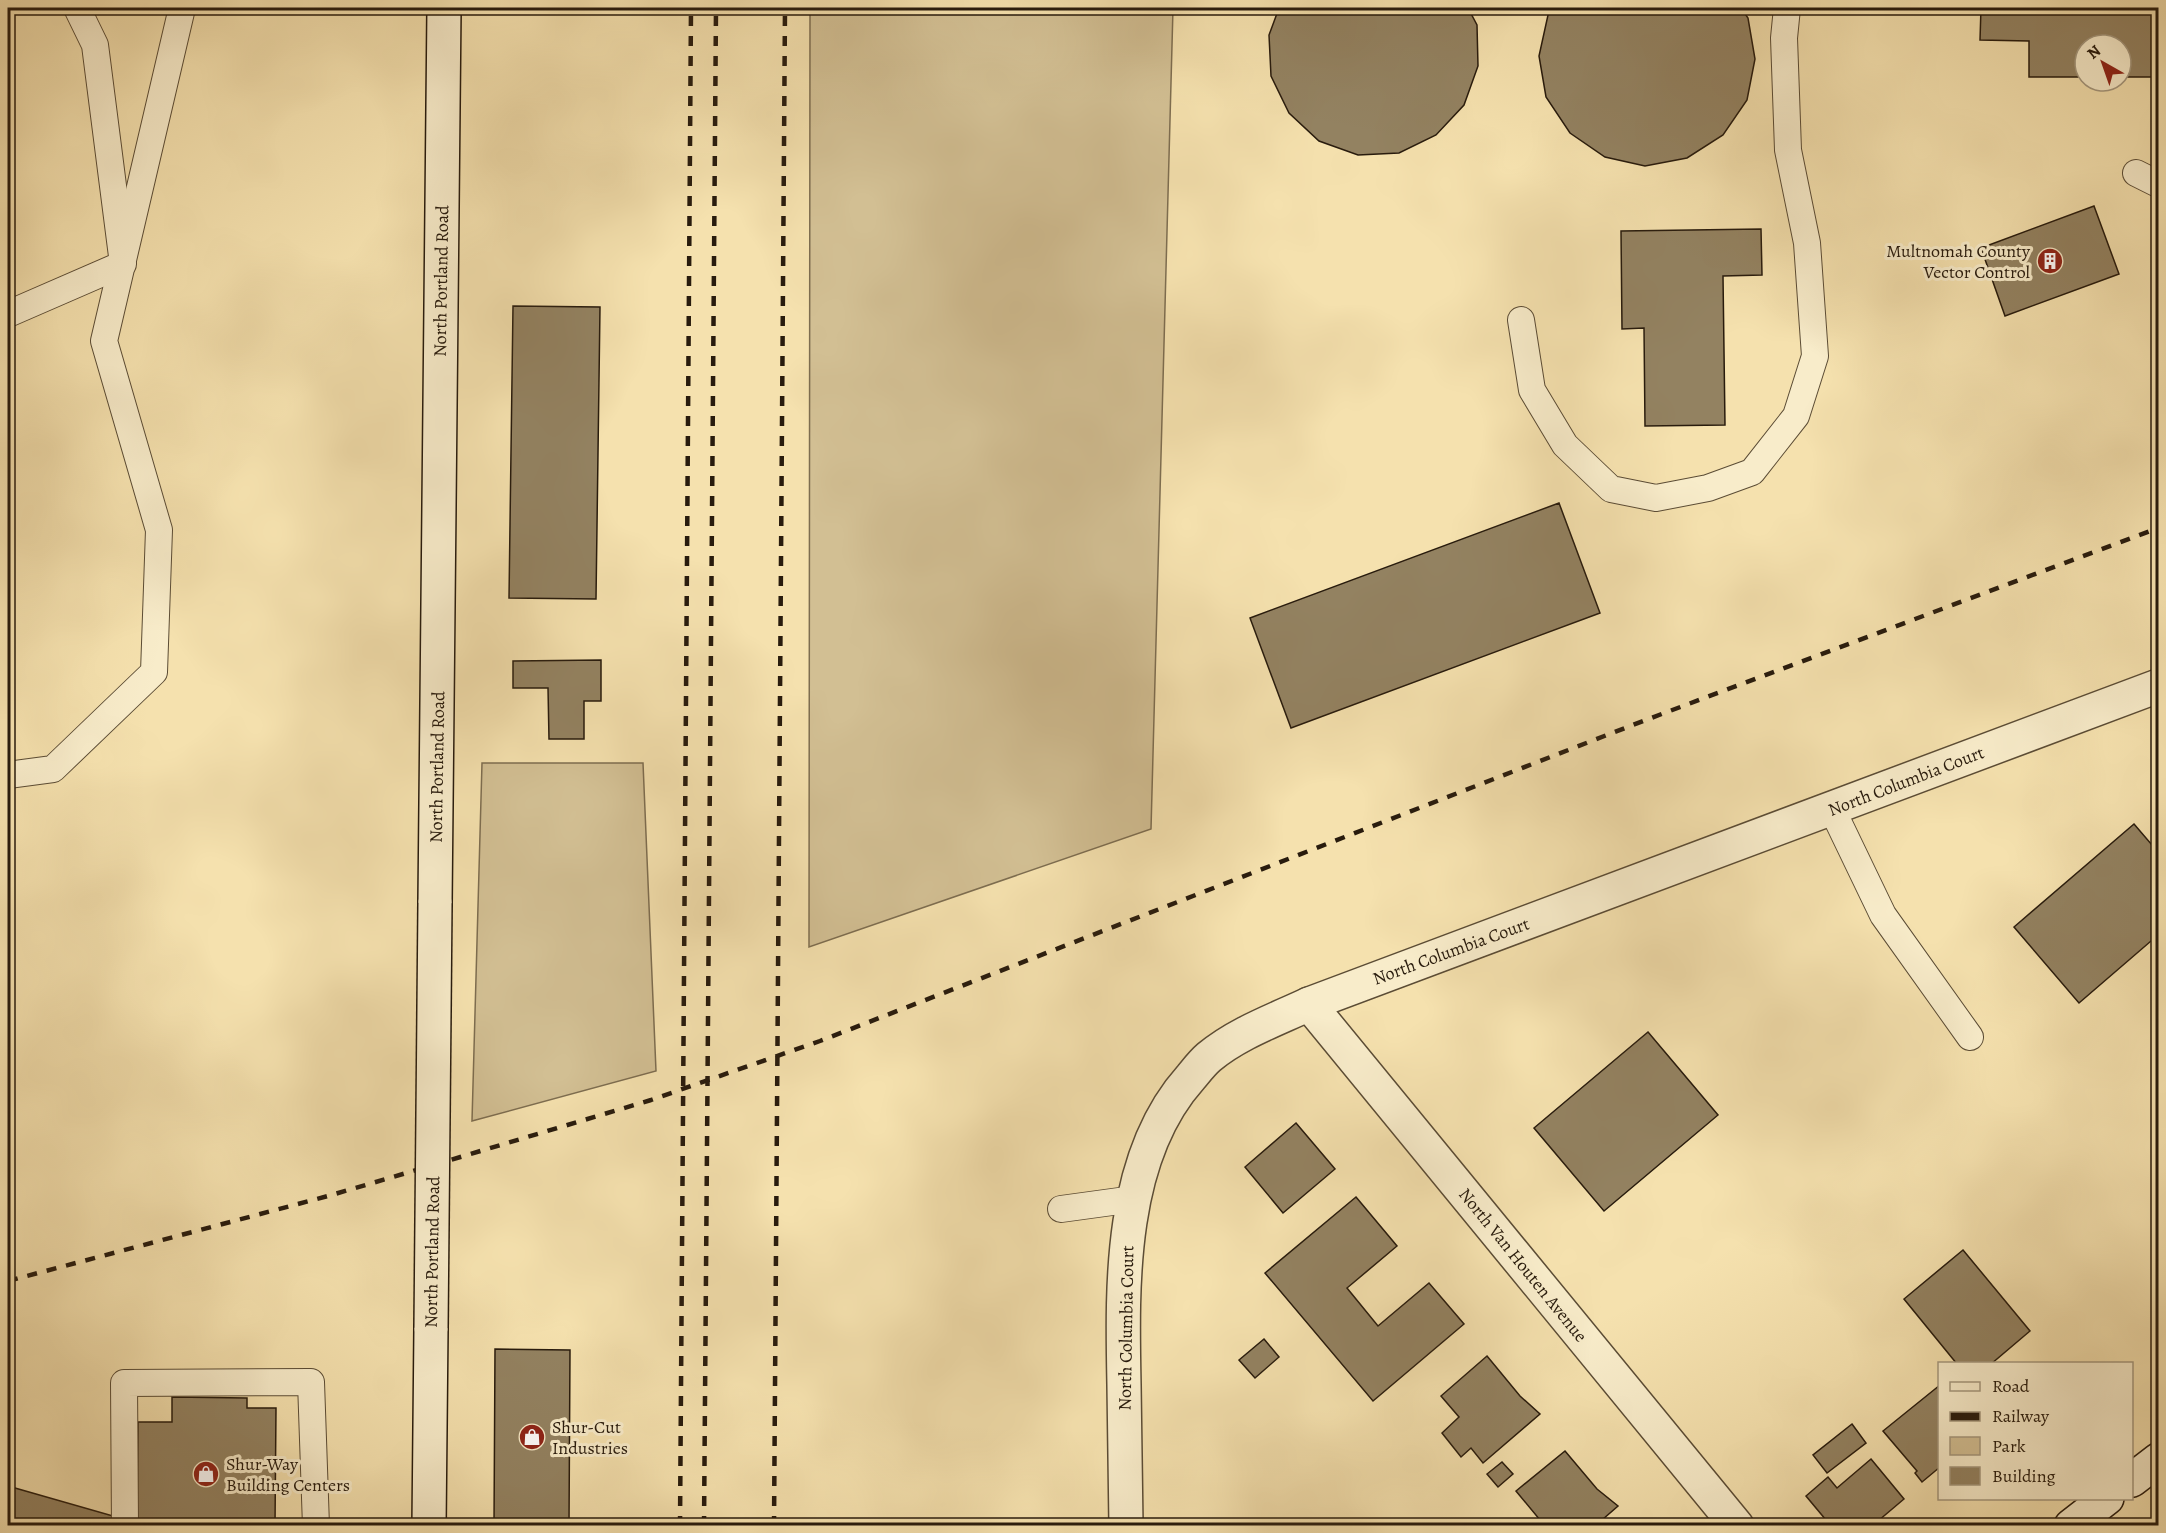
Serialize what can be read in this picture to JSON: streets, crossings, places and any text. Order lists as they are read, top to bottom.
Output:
{
  "streets": {
    "street": ["North Portland Road", "North Columbia Court", "North Van Houten Avenue"]
  },
  "crossings": [
    ["North Columbia Court", "North Van Houten Avenue"]
  ],
  "places": {
    "building": ["Multnomah County Vector Control"],
    "shop": ["Shur-Cut Industries", "Shur-Way Building Centers"]
  },
  "legend": [
    "Road",
    "Railway",
    "Park",
    "Building"
  ],
  "north": "top left"
}
